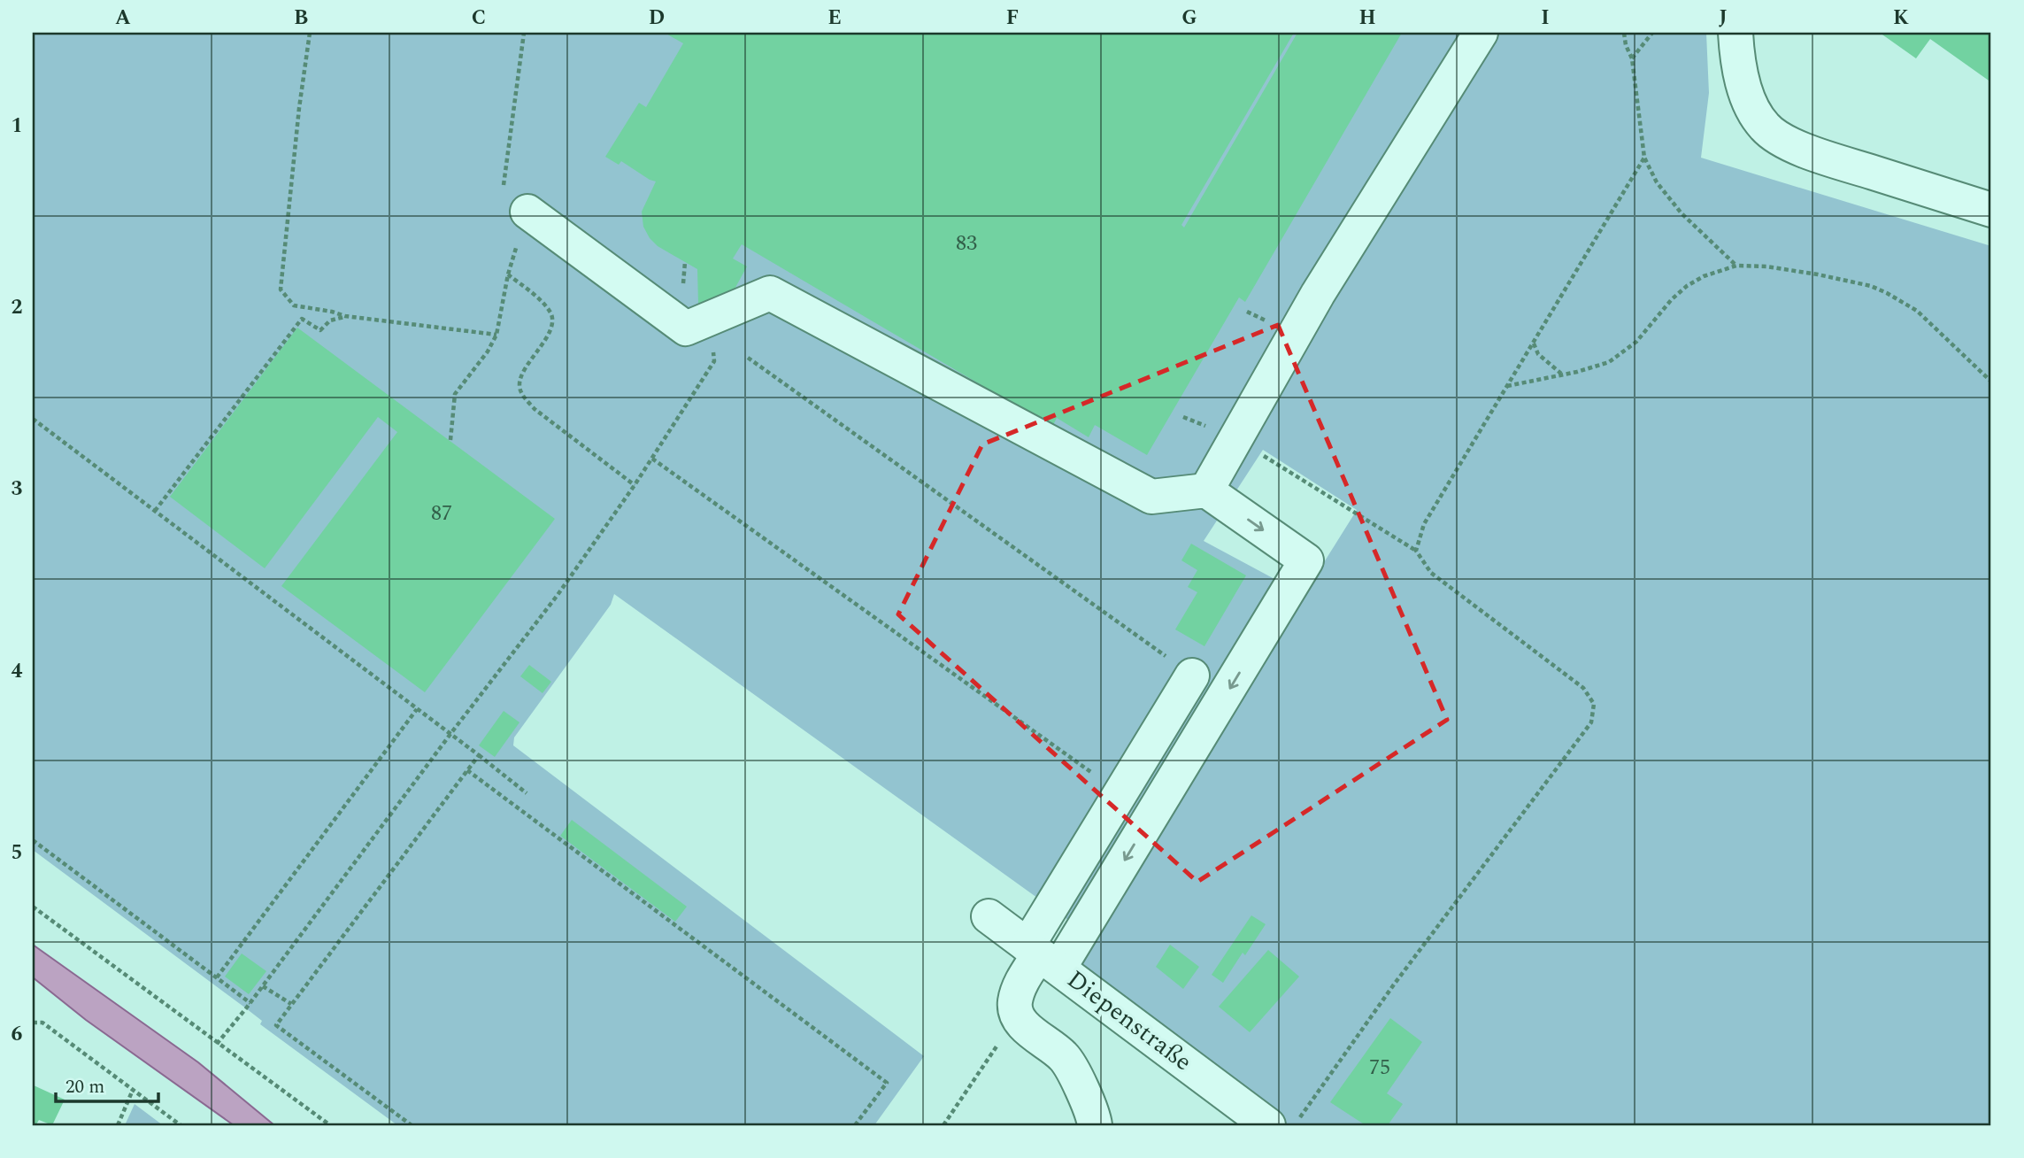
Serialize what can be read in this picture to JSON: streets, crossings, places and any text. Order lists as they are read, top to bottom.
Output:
{
  "streets": {
    "street": ["Diepenstraße"]
  },
  "house_numbers": ["83", "87", "75"],
  "scale_bar": "20 m",
  "grid": {
    "columns": [
      "A",
      "B",
      "C",
      "D",
      "E",
      "F",
      "G",
      "H",
      "I",
      "J",
      "K"
    ],
    "rows": [
      "1",
      "2",
      "3",
      "4",
      "5",
      "6"
    ]
  }
}
